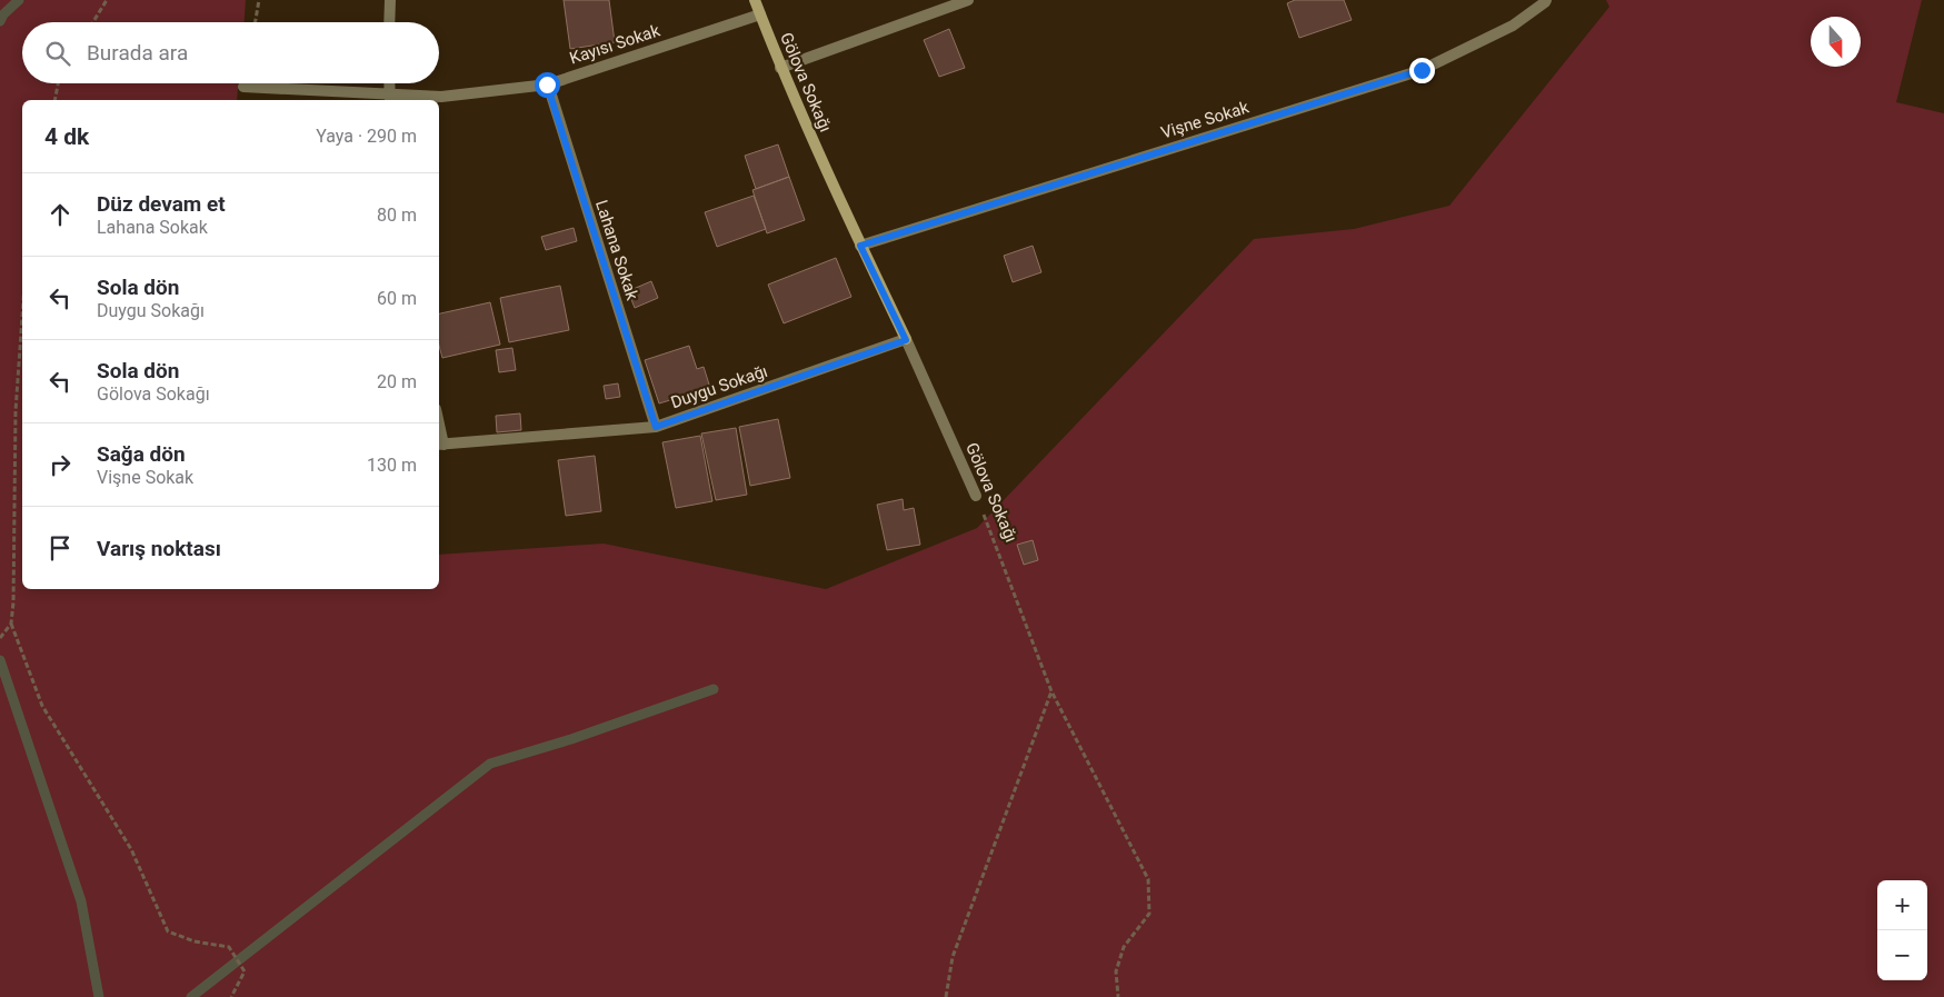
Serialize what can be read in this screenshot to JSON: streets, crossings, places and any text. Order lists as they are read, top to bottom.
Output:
{
  "streets": {
    "street": [
      "Kayısı Sokak",
      "Gölova Sokağı",
      "Vişne Sokak",
      "Lahana Sokak",
      "Duygu Sokağı"
    ]
  },
  "crossings": [
    ["Kayısı Sokak", "Gölova Sokağı"],
    ["Kayısı Sokak", "Lahana Sokak"],
    ["Gölova Sokağı", "Vişne Sokak"],
    ["Gölova Sokağı", "Duygu Sokağı"],
    ["Lahana Sokak", "Duygu Sokağı"]
  ],
  "north": "bottom",
  "page": {
    "search": "Burada ara",
    "heading": ["4 dk", "Yaya · 290 m"],
    "list": [
      ["Düz devam et", "Lahana Sokak", "80 m"],
      ["Sola dön", "Duygu Sokağı", "60 m"],
      ["Sola dön", "Gölova Sokağı", "20 m"],
      ["Sağa dön", "Vişne Sokak", "130 m"],
      "Varış noktası"
    ],
    "map_buttons": ["+", "−"]
  }
}
